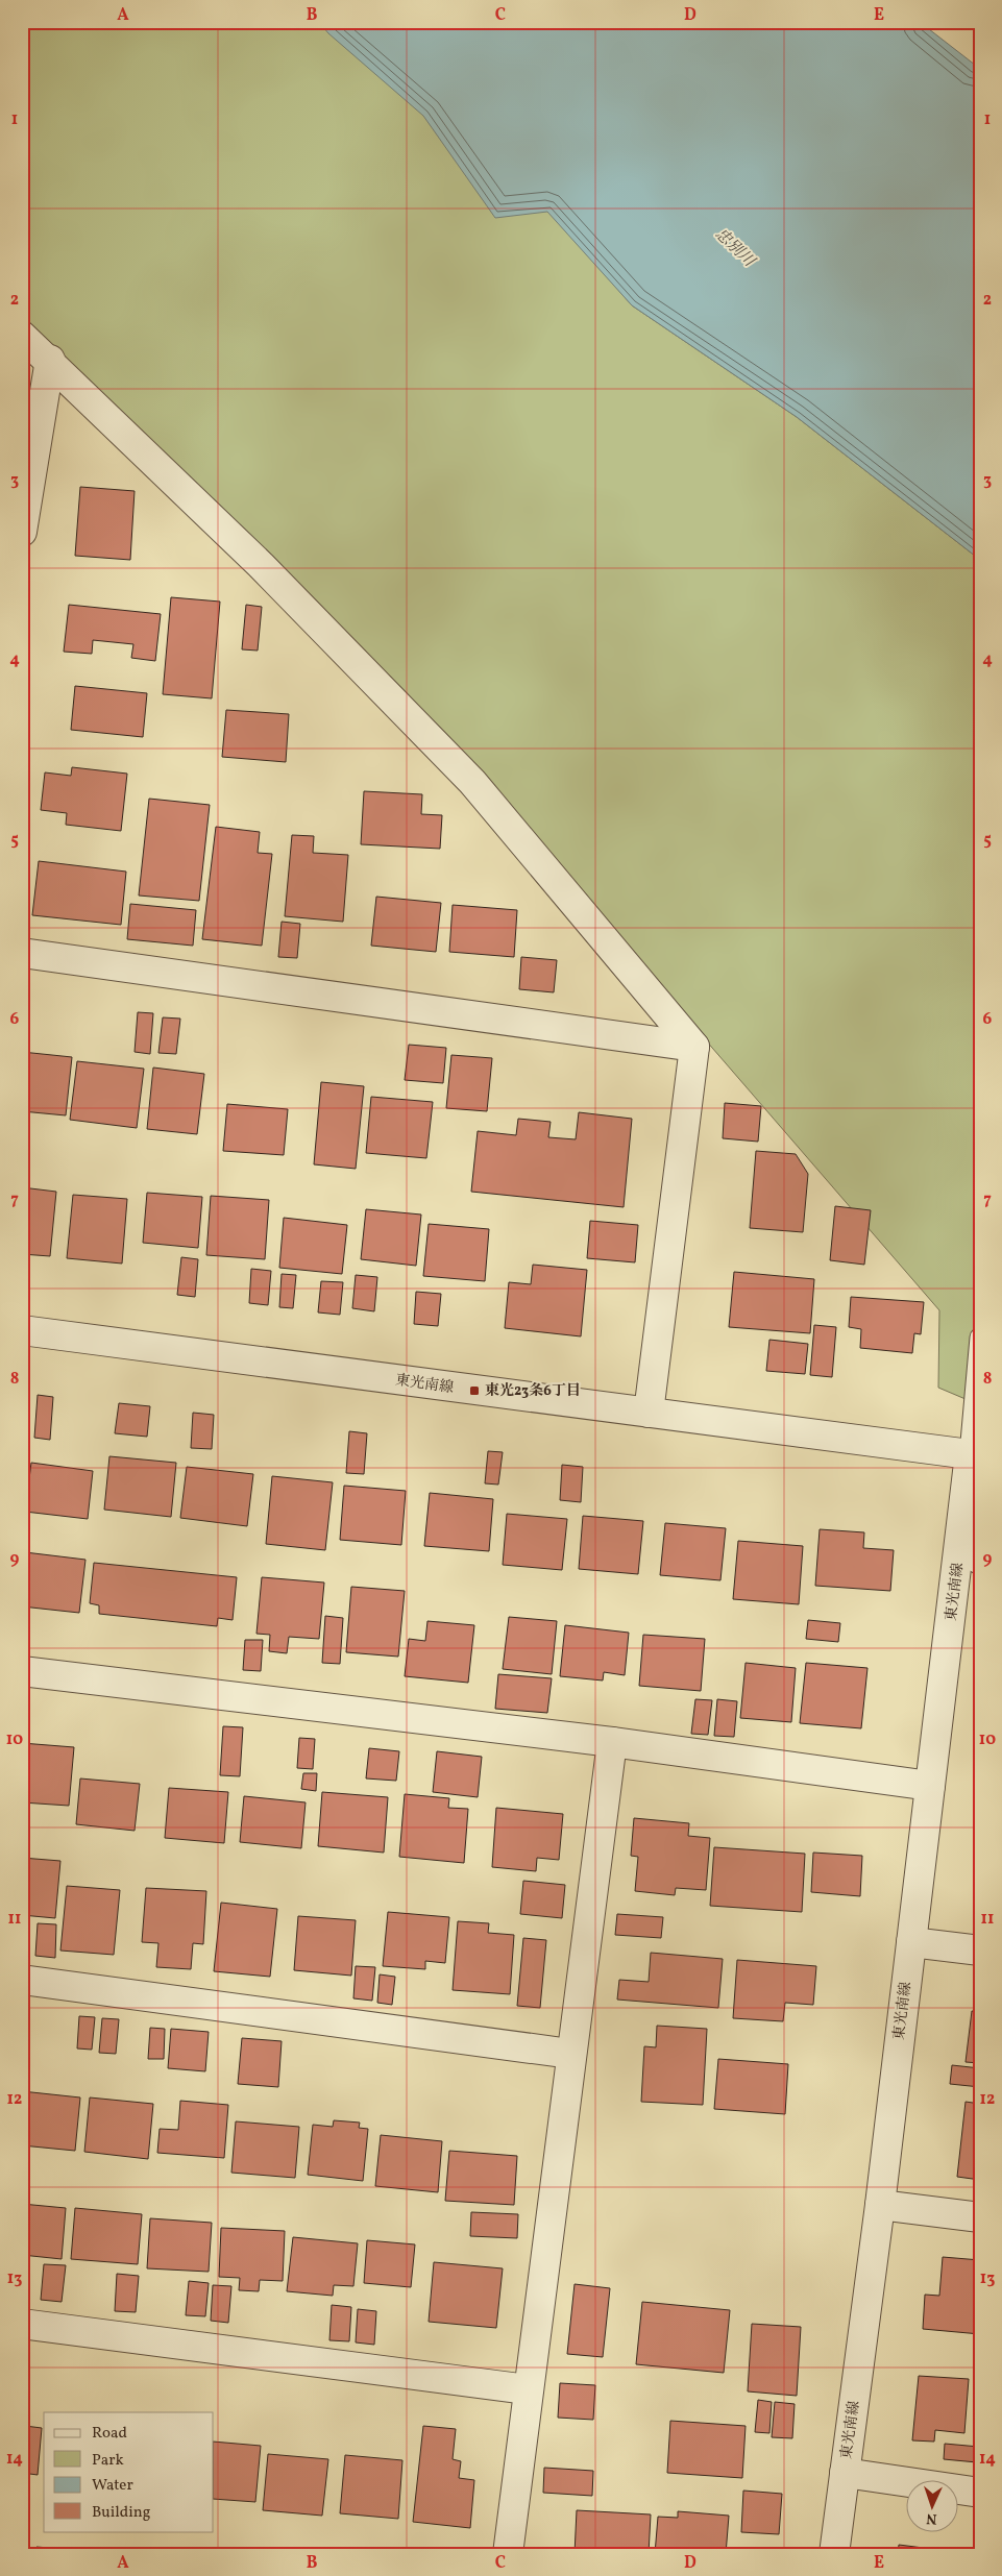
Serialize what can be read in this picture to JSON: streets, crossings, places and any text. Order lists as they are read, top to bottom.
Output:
{
  "streets": {
    "street": ["東光南線"]
  },
  "water": ["忠別川"],
  "places": {
    "transit": ["東光23条6丁目"]
  },
  "legend": [
    "Road",
    "Park",
    "Water",
    "Building"
  ],
  "north": "bottom",
  "grid": {
    "columns": [
      "A",
      "B",
      "C",
      "D",
      "E"
    ],
    "rows": [
      "1",
      "2",
      "3",
      "4",
      "5",
      "6",
      "7",
      "8",
      "9",
      "10",
      "11",
      "12",
      "13",
      "14"
    ]
  }
}
